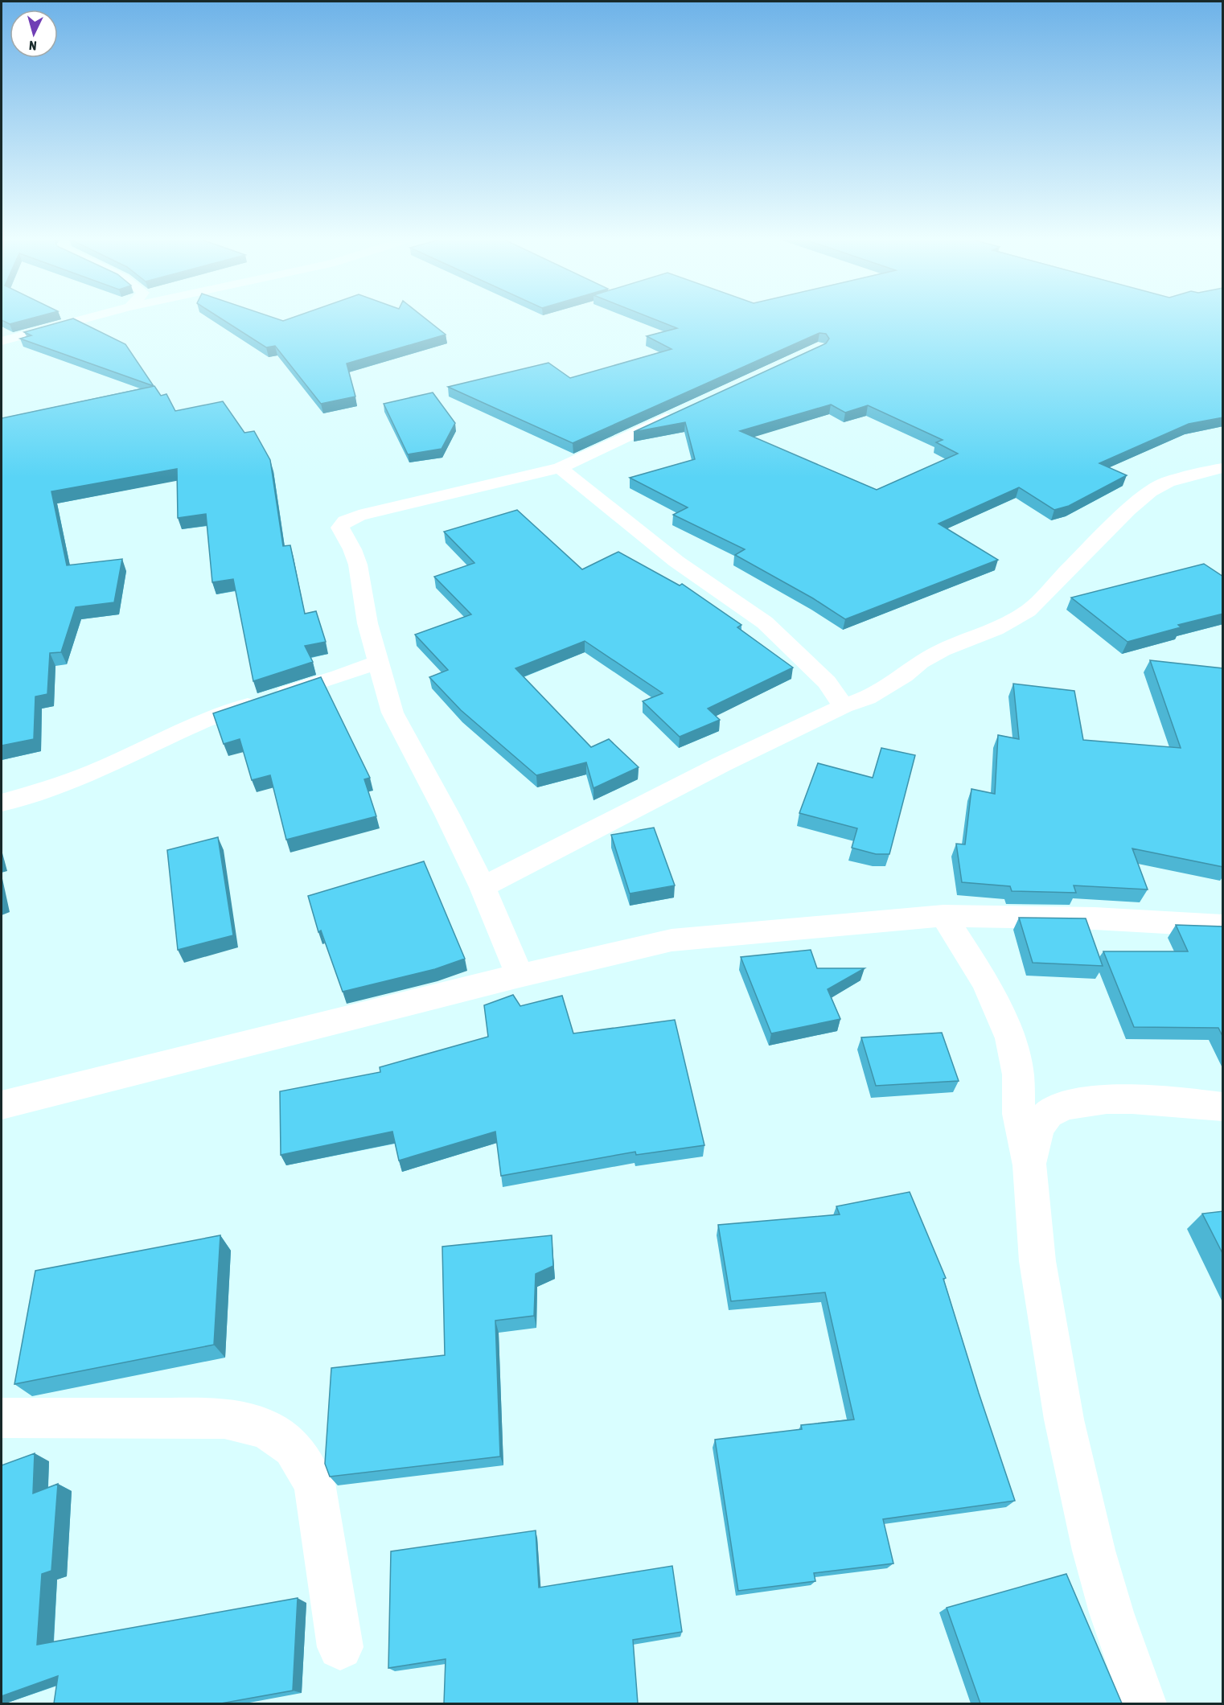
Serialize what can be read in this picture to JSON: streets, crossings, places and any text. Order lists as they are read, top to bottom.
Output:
{
  "north": "bottom"
}
